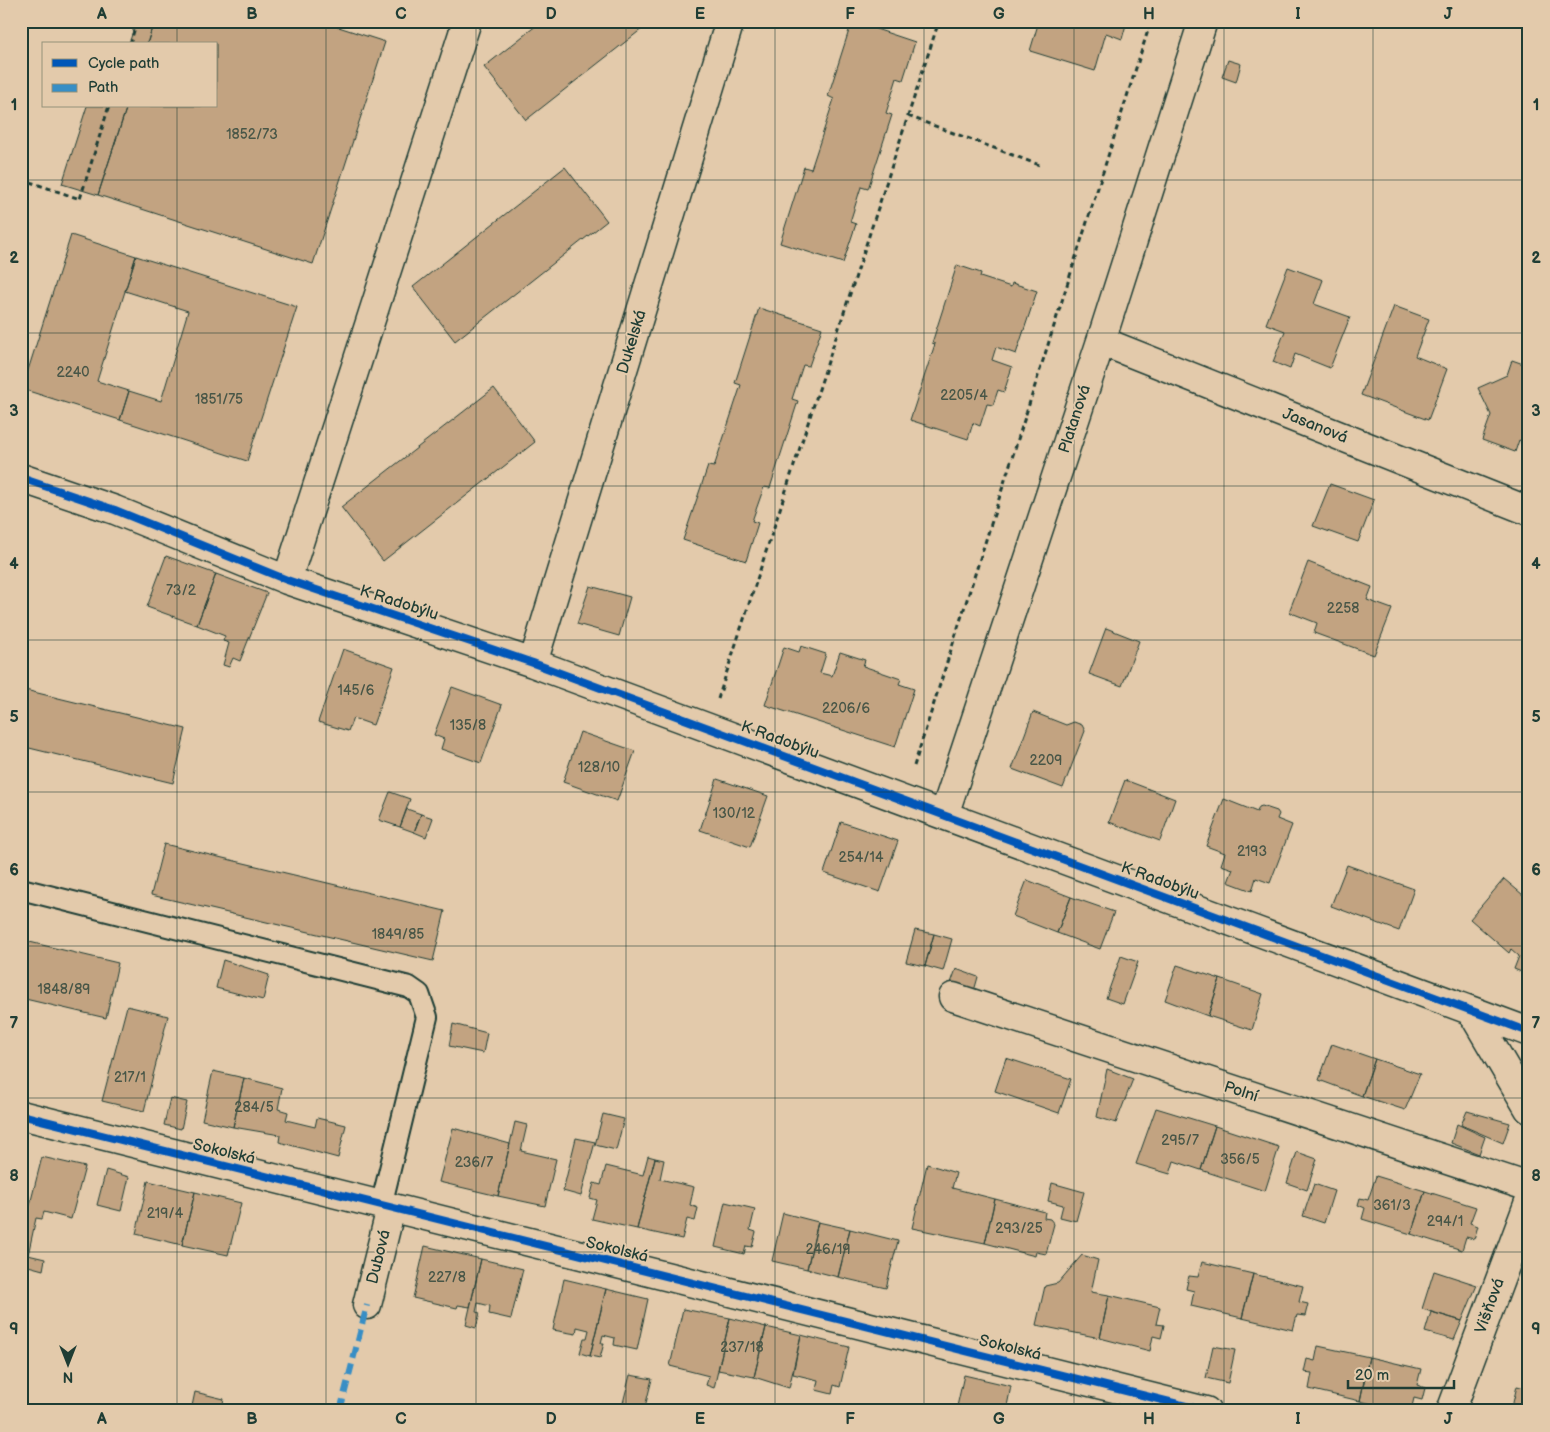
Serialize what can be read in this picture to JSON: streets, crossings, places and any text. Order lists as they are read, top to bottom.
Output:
{
  "streets": {
    "street": [
      "Dukelská",
      "Platanová",
      "Jasanová",
      "K Radobýlu",
      "Polní",
      "Sokolská",
      "Dubová",
      "Višňová"
    ]
  },
  "crossings": [
    ["Dukelská", "K Radobýlu"],
    ["Platanová", "Jasanová"],
    ["Platanová", "K Radobýlu"],
    ["Sokolská", "Dubová"]
  ],
  "house_numbers": [
    "1852/73",
    "2240",
    "2205/4",
    "1851/75",
    "73/2",
    "2258",
    "145/6",
    "2206/6",
    "135/8",
    "2209",
    "128/10",
    "130/12",
    "2193",
    "254/14",
    "1849/85",
    "1848/89",
    "217/1",
    "284/5",
    "295/7",
    "356/5",
    "236/7",
    "361/3",
    "219/4",
    "294/1",
    "293/25",
    "246/19",
    "227/8",
    "237/18"
  ],
  "legend": ["Cycle path", "Path"],
  "scale_bar": "20 m",
  "north": "bottom",
  "grid": {
    "columns": [
      "A",
      "B",
      "C",
      "D",
      "E",
      "F",
      "G",
      "H",
      "I",
      "J"
    ],
    "rows": [
      "1",
      "2",
      "3",
      "4",
      "5",
      "6",
      "7",
      "8",
      "9"
    ]
  }
}
